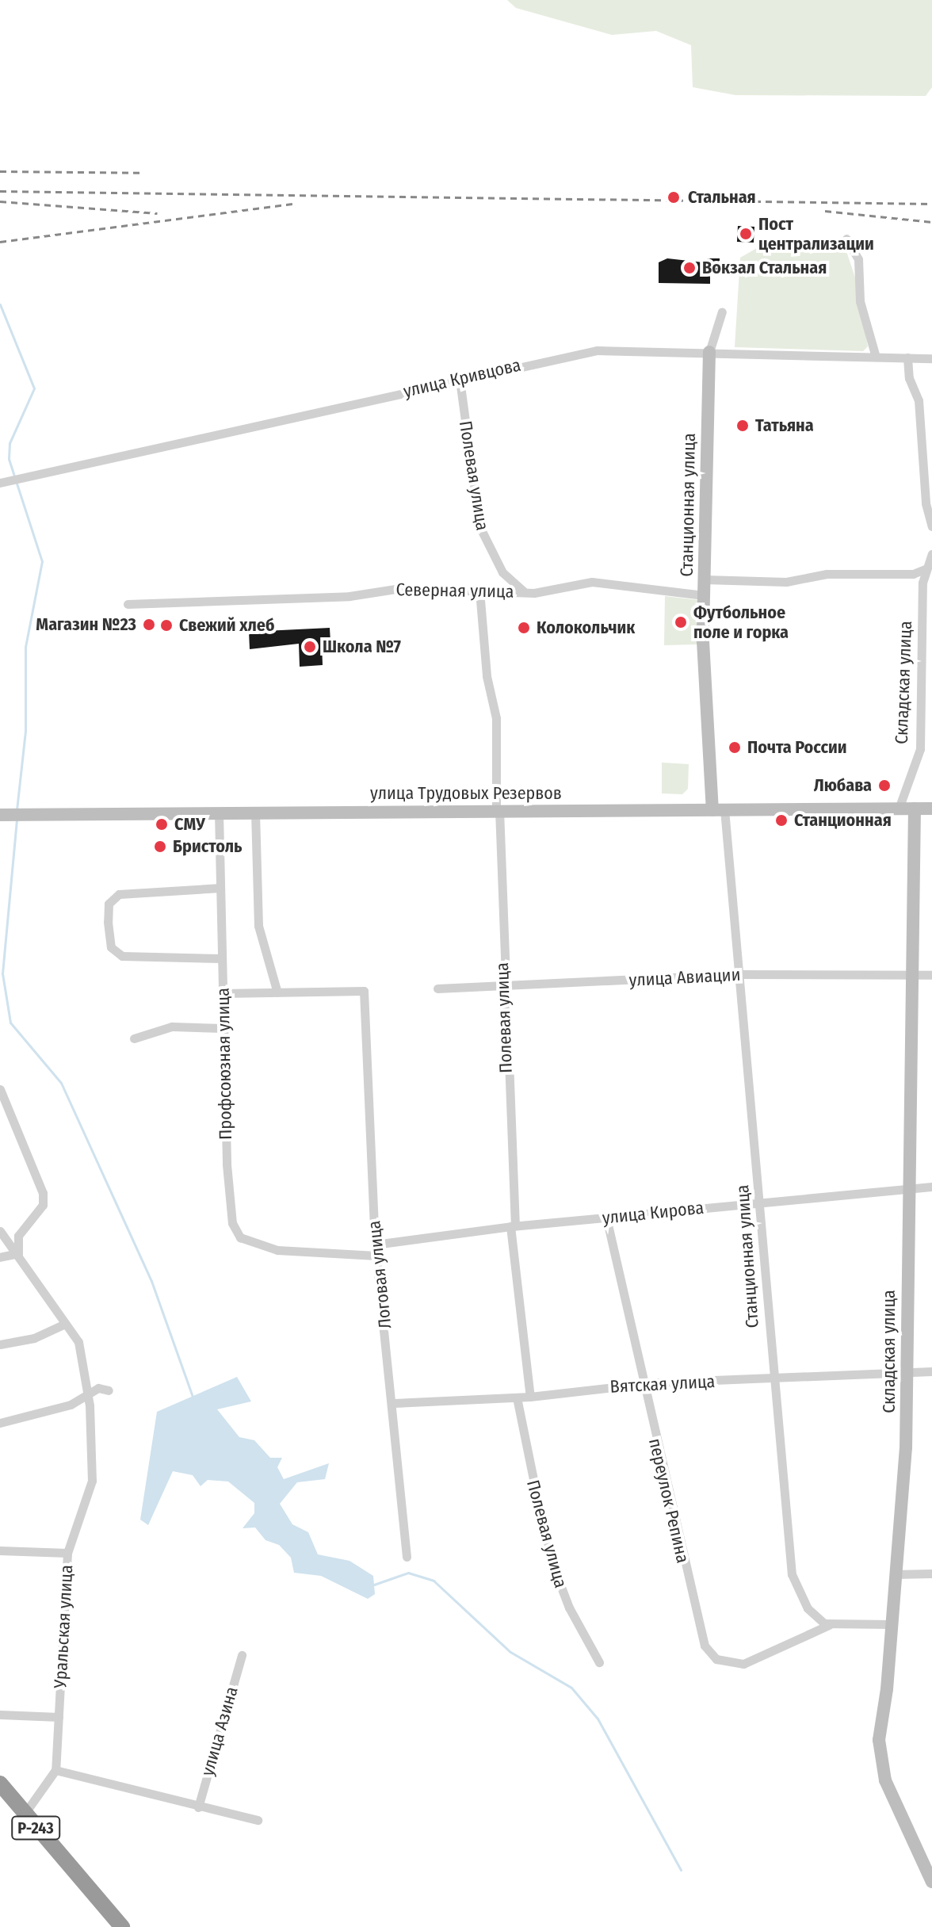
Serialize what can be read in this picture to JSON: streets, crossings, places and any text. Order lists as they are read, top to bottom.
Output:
{
  "streets": {
    "highway": ["Р-243"],
    "street": [
      "улица Кривцова",
      "Полевая улица",
      "Станционная улица",
      "Северная улица",
      "Складская улица",
      "улица Трудовых Резервов",
      "улица Авиации",
      "Профсоюзная улица",
      "улица Кирова",
      "Логовая улица",
      "Вятская улица",
      "переулок Репина",
      "Уральская улица",
      "улица Азина"
    ]
  },
  "crossings": [
    ["улица Кривцова", "Полевая улица"],
    ["улица Кривцова", "Станционная улица"],
    ["Полевая улица", "Северная улица"],
    ["Полевая улица", "улица Трудовых Резервов"],
    ["Полевая улица", "улица Авиации"],
    ["Полевая улица", "улица Кирова"],
    ["Полевая улица", "Вятская улица"],
    ["Станционная улица", "Северная улица"],
    ["Станционная улица", "улица Трудовых Резервов"],
    ["Станционная улица", "улица Авиации"],
    ["Станционная улица", "улица Кирова"],
    ["Станционная улица", "Вятская улица"],
    ["Станционная улица", "переулок Репина"],
    ["Складская улица", "улица Трудовых Резервов"],
    ["Складская улица", "улица Авиации"],
    ["Складская улица", "улица Кирова"],
    ["Складская улица", "Вятская улица"],
    ["улица Трудовых Резервов", "Профсоюзная улица"],
    ["Профсоюзная улица", "Логовая улица"],
    ["улица Кирова", "Логовая улица"],
    ["улица Кирова", "переулок Репина"],
    ["Логовая улица", "Вятская улица"],
    ["Вятская улица", "переулок Репина"]
  ],
  "places": [
    "Стальная",
    "Пост централизации",
    "Вокзал Стальная",
    "Татьяна",
    "Футбольное поле и горка",
    "Магазин №23",
    "Свежий хлеб",
    "Колокольчик",
    "Школа №7",
    "Почта России",
    "Любава",
    "Станционная",
    "СМУ",
    "Бристоль"
  ]
}
